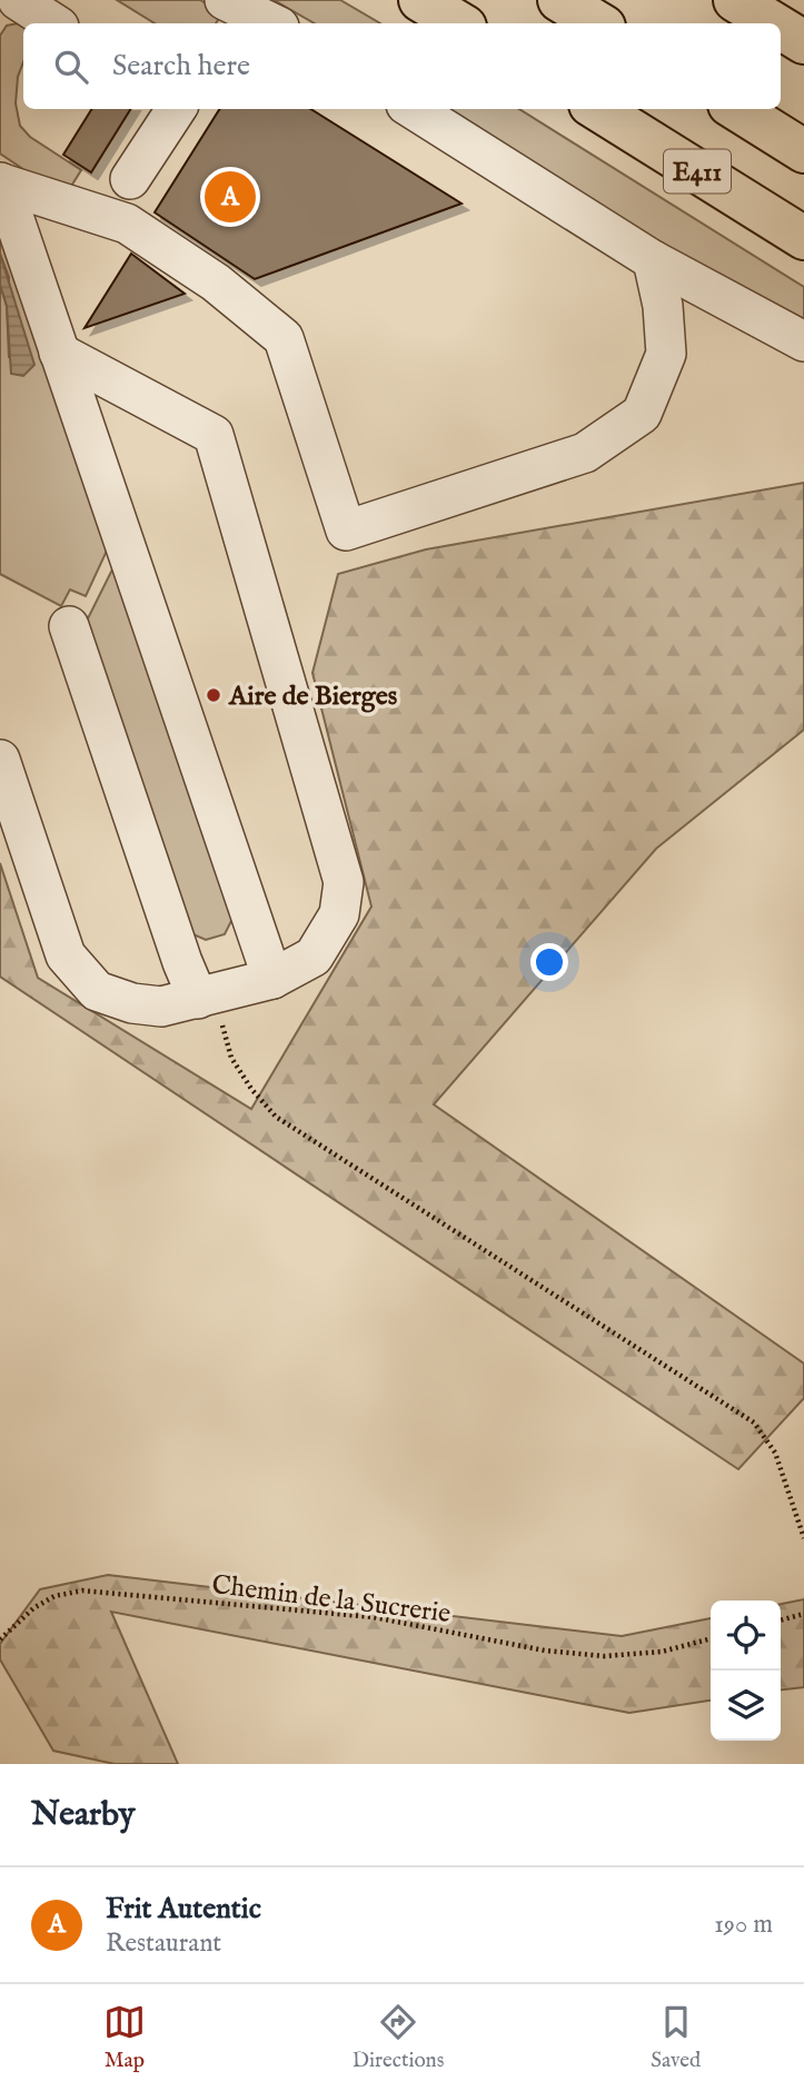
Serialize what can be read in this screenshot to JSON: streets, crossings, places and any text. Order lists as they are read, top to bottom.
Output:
{
  "streets": {
    "highway": ["E411"],
    "path": ["Chemin de la Sucrerie"]
  },
  "places": ["Aire de Bierges"],
  "page": {
    "search": "Search here",
    "pins": "A",
    "heading": "Nearby",
    "list": [
      {
        "mark": "A",
        "name": "Frit Autentic",
        "note": "Restaurant",
        "value": "190 m"
      }
    ],
    "nav": ["Map", "Directions", "Saved"]
  }
}
